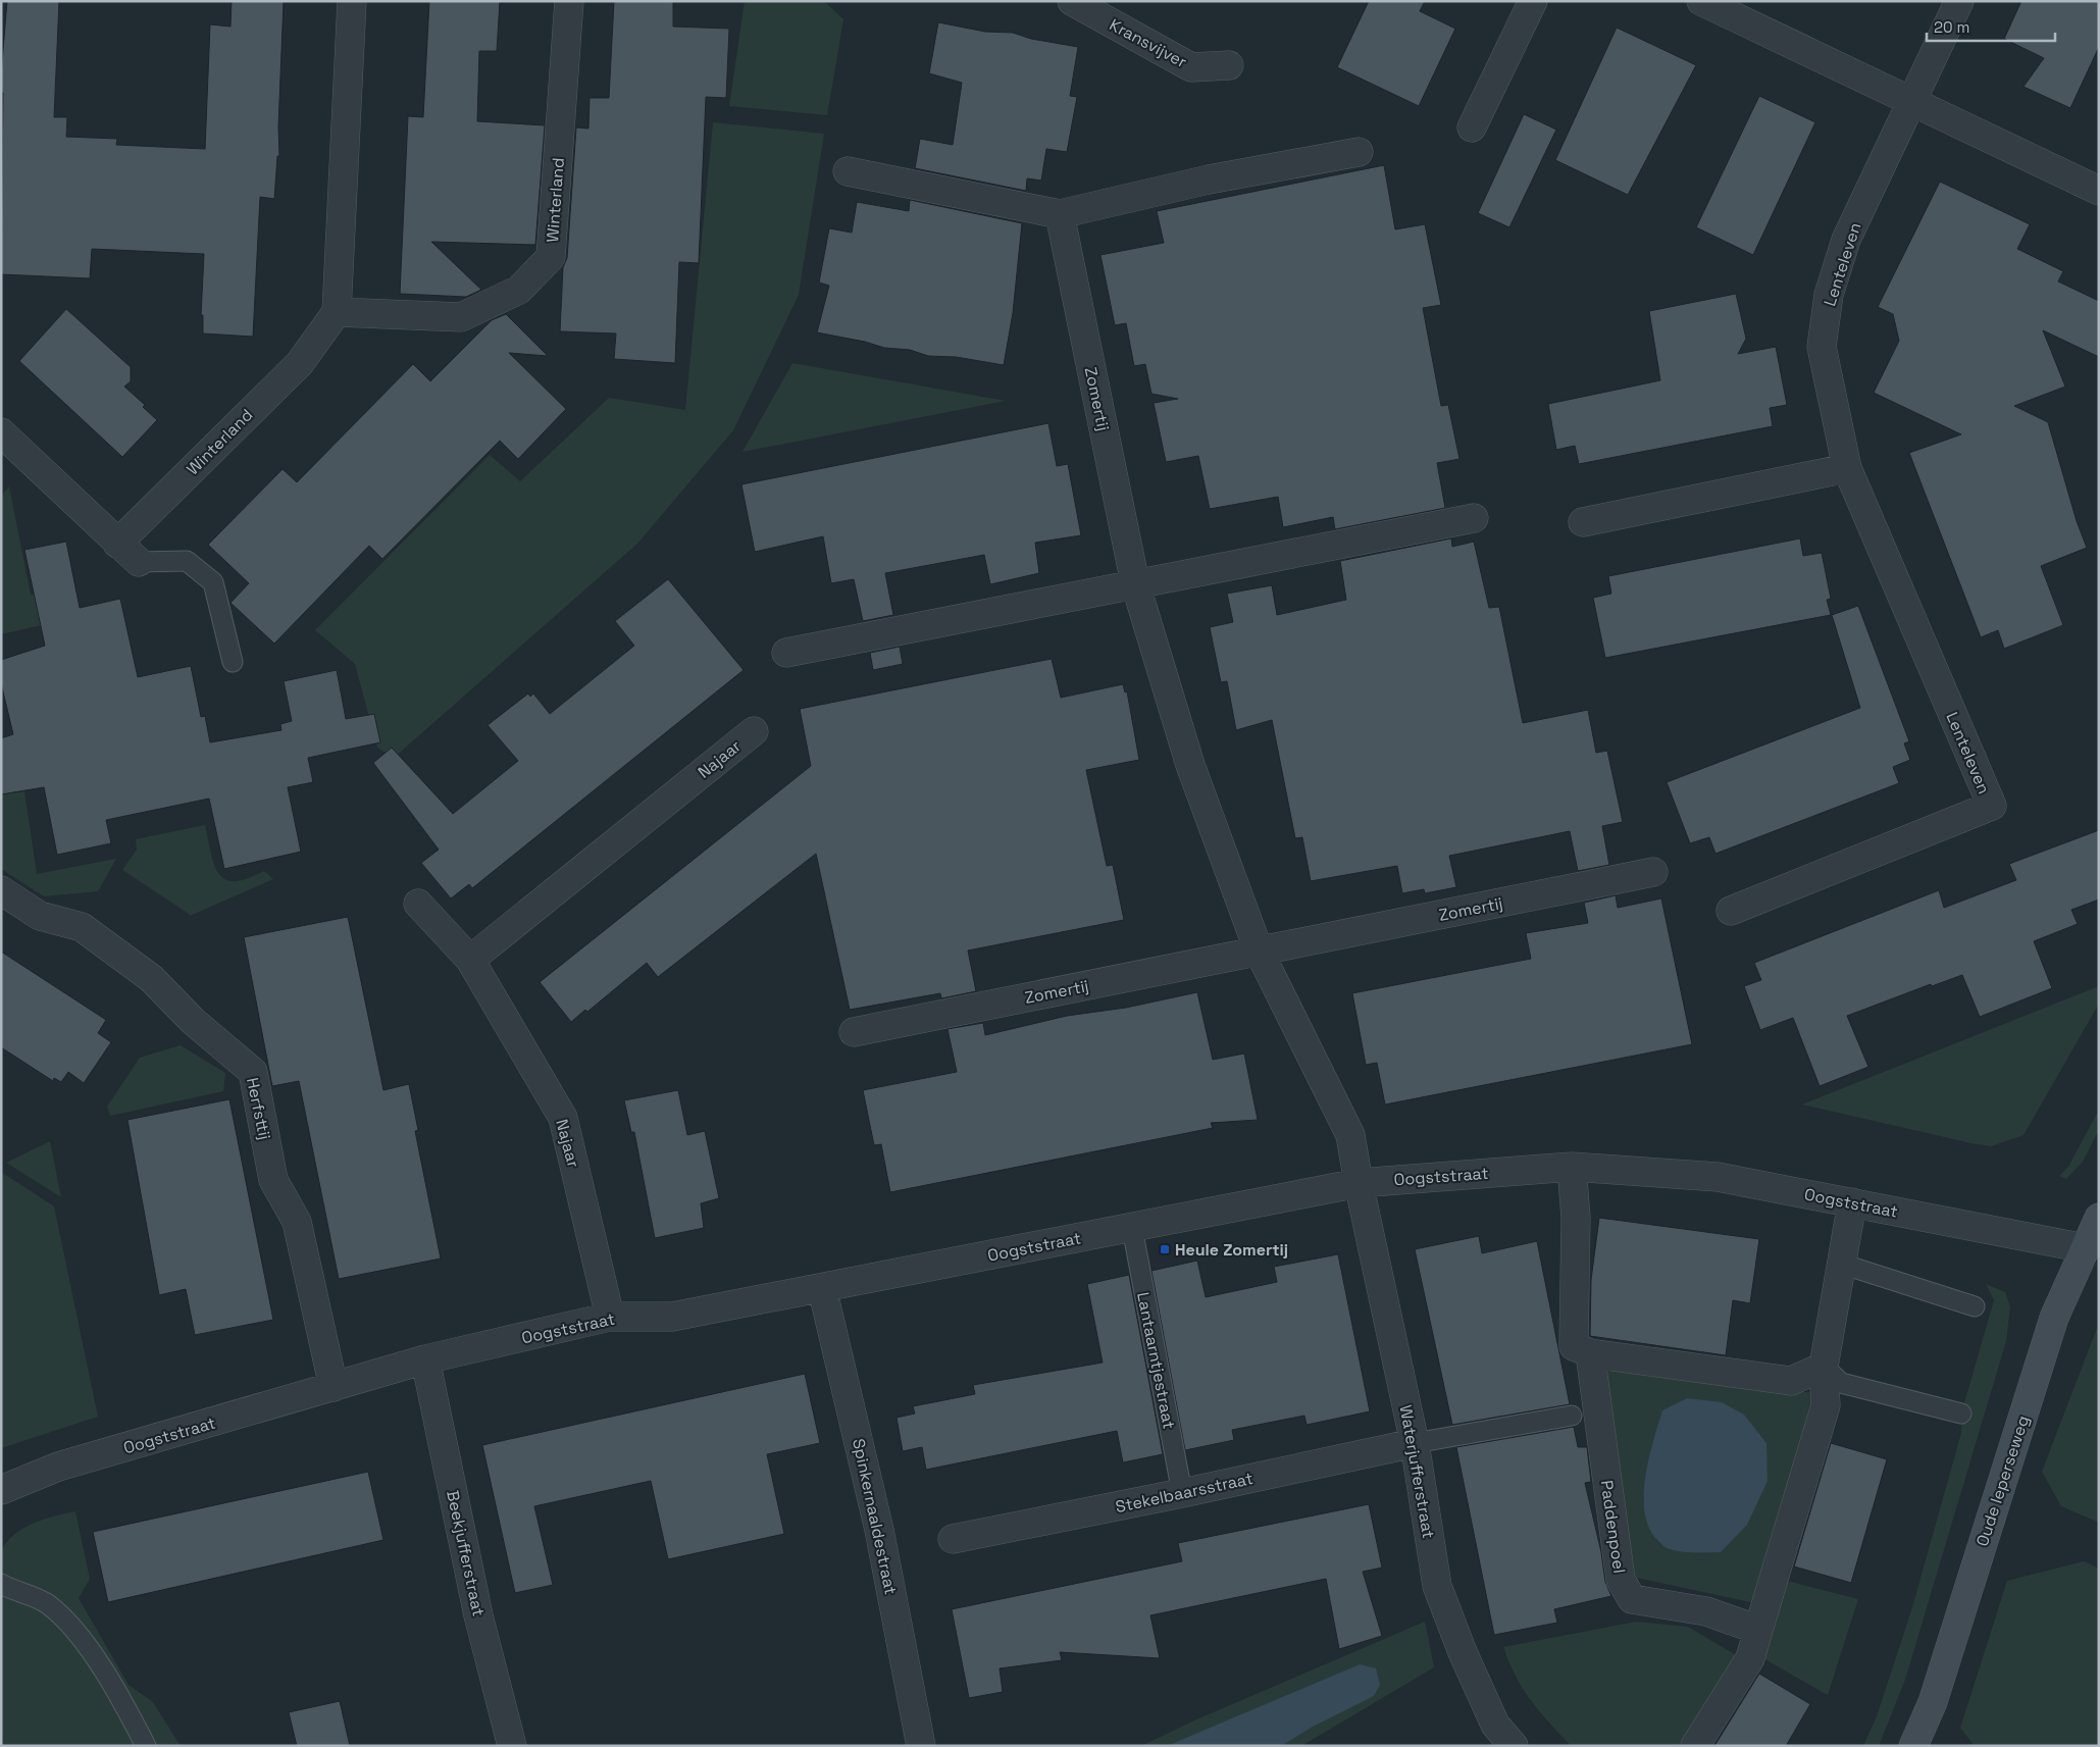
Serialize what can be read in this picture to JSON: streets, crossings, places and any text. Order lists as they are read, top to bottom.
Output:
{
  "streets": {
    "street": [
      "Kransvijver",
      "Winterland",
      "Lenteleven",
      "Zomertij",
      "Najaar",
      "Herfsttij",
      "Oogststraat",
      "Waterjufferstraat",
      "Oude Ieperseweg",
      "Stekelbaarsstraat",
      "Spinkernaaldestraat",
      "Paddenpoel",
      "Beekjufferstraat"
    ],
    "lane": ["Lantaarntjestraat"]
  },
  "crossings": [
    ["Zomertij", "Oogststraat"],
    ["Zomertij", "Waterjufferstraat"],
    ["Najaar", "Oogststraat"],
    ["Herfsttij", "Oogststraat"],
    ["Oogststraat", "Lantaarntjestraat"],
    ["Oogststraat", "Waterjufferstraat"],
    ["Oogststraat", "Oude Ieperseweg"],
    ["Oogststraat", "Spinkernaaldestraat"],
    ["Oogststraat", "Beekjufferstraat"],
    ["Lantaarntjestraat", "Stekelbaarsstraat"],
    ["Waterjufferstraat", "Stekelbaarsstraat"]
  ],
  "places": {
    "transit": ["Heule Zomertij"]
  },
  "scale_bar": "20 m"
}
